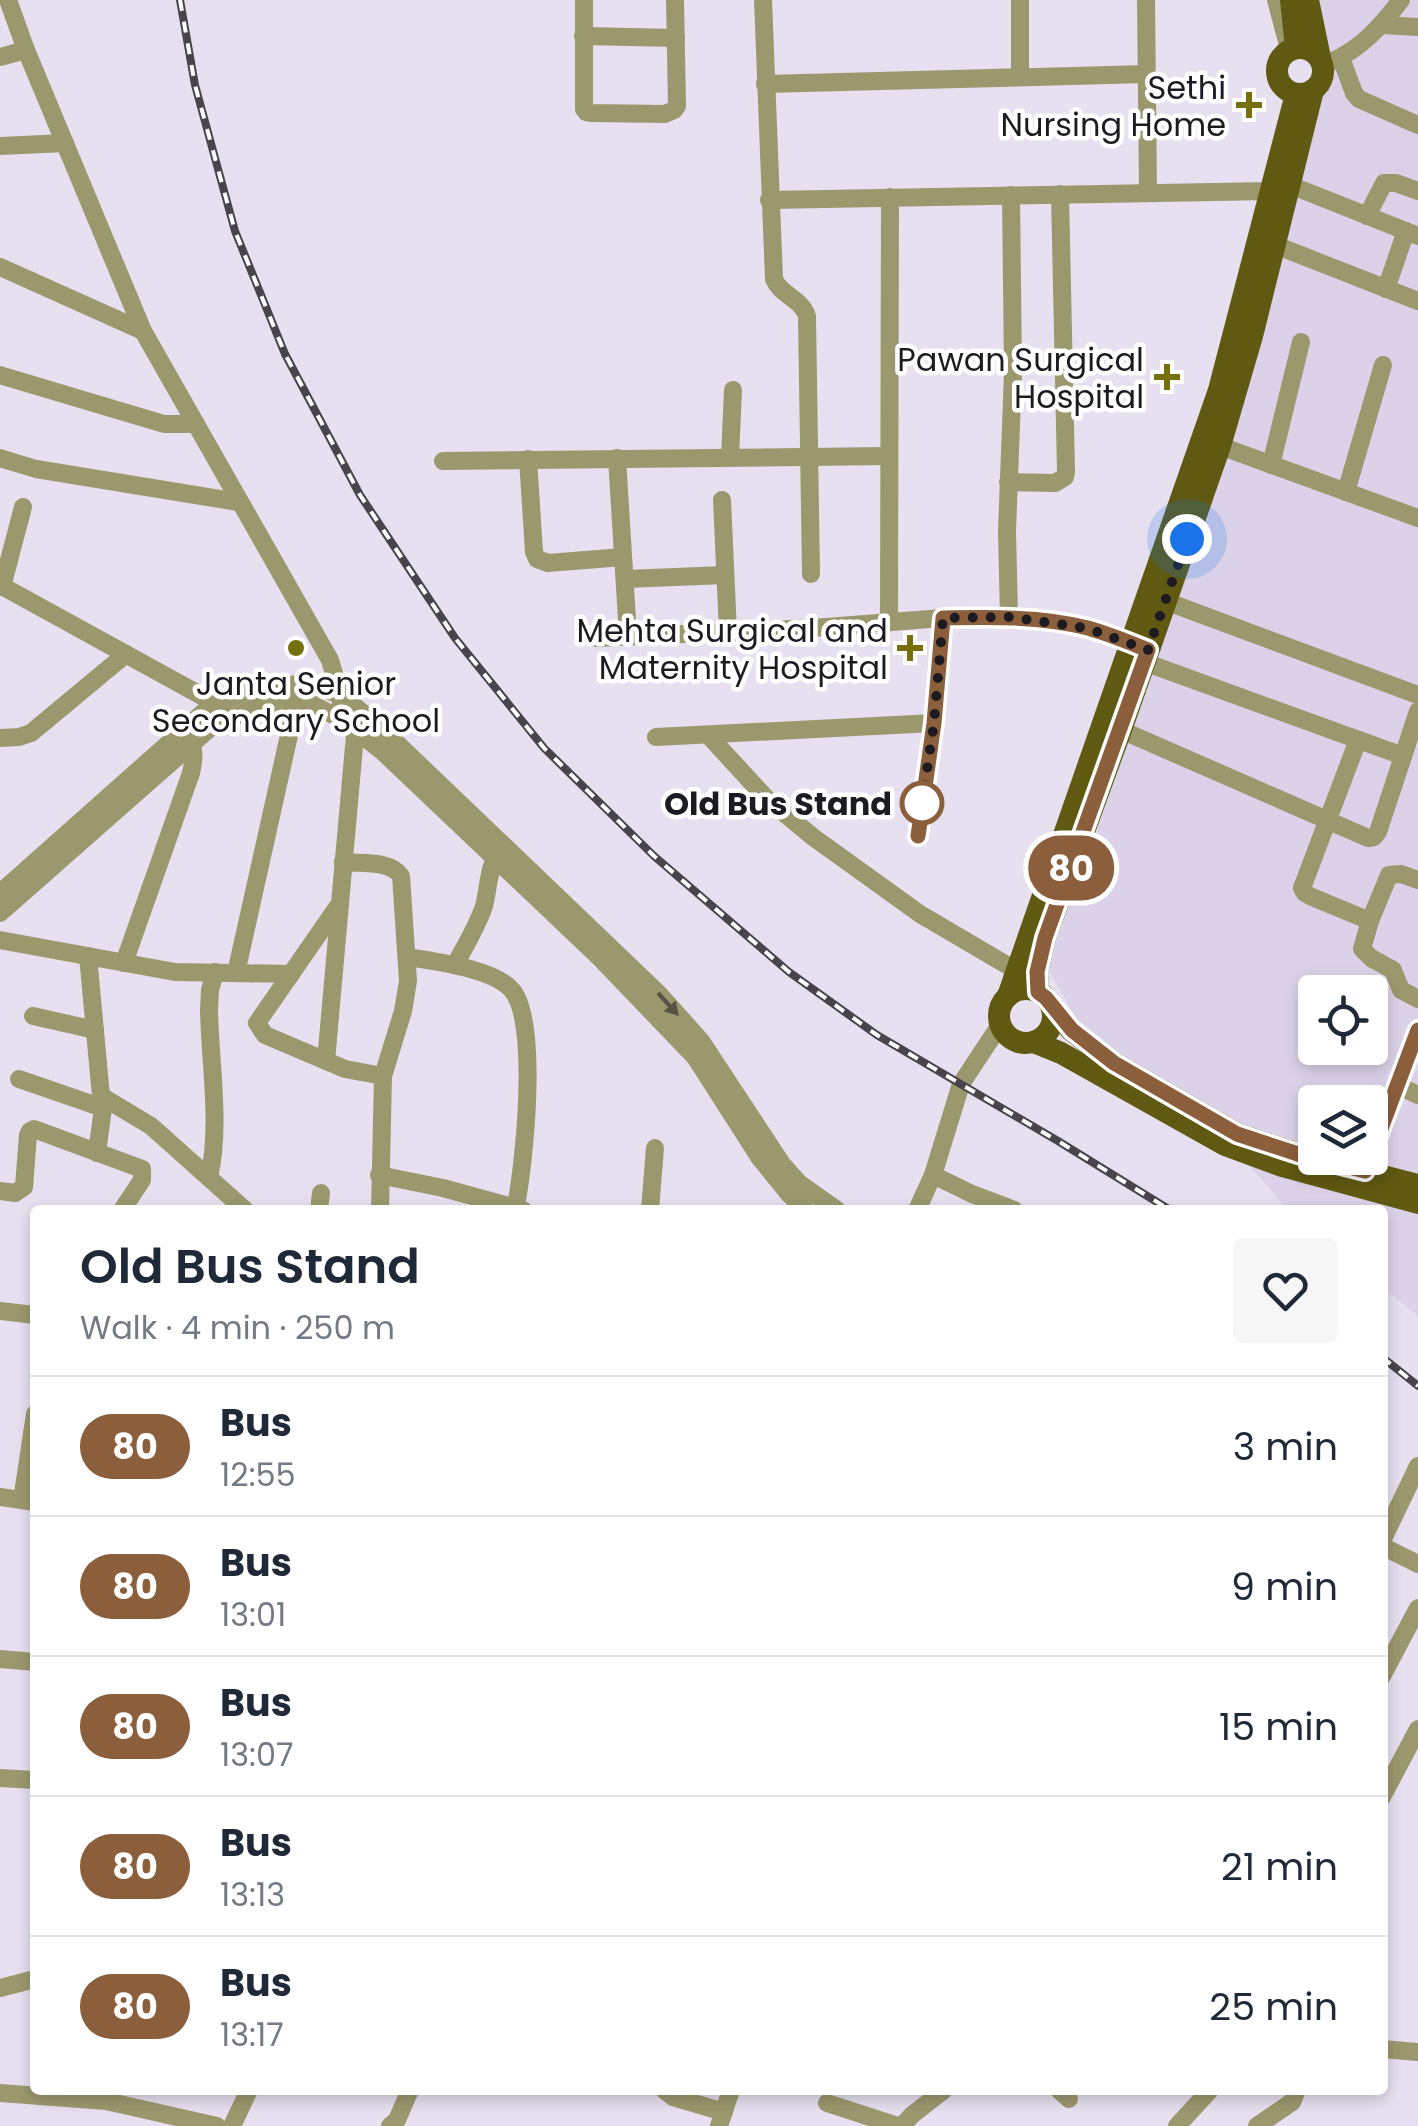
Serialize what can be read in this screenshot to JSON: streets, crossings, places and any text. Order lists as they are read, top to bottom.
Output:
{
  "places": {
    "health": ["Sethi Nursing Home", "Pawan Surgical Hospital", "Mehta Surgical and Maternity Hospital"],
    "other": ["Janta Senior Secondary School", "Old Bus Stand"]
  },
  "lines": ["bus line 80"],
  "page": {
    "on_map": "80",
    "heading": ["Old Bus Stand", "Walk · 4 min · 250 m"],
    "list": [
      {
        "mark": "80",
        "name": "Bus",
        "note": "12:55",
        "value": "3 min"
      },
      {
        "mark": "80",
        "name": "Bus",
        "note": "13:01",
        "value": "9 min"
      },
      {
        "mark": "80",
        "name": "Bus",
        "note": "13:07",
        "value": "15 min"
      },
      {
        "mark": "80",
        "name": "Bus",
        "note": "13:13",
        "value": "21 min"
      },
      {
        "mark": "80",
        "name": "Bus",
        "note": "13:17",
        "value": "25 min"
      }
    ]
  }
}
